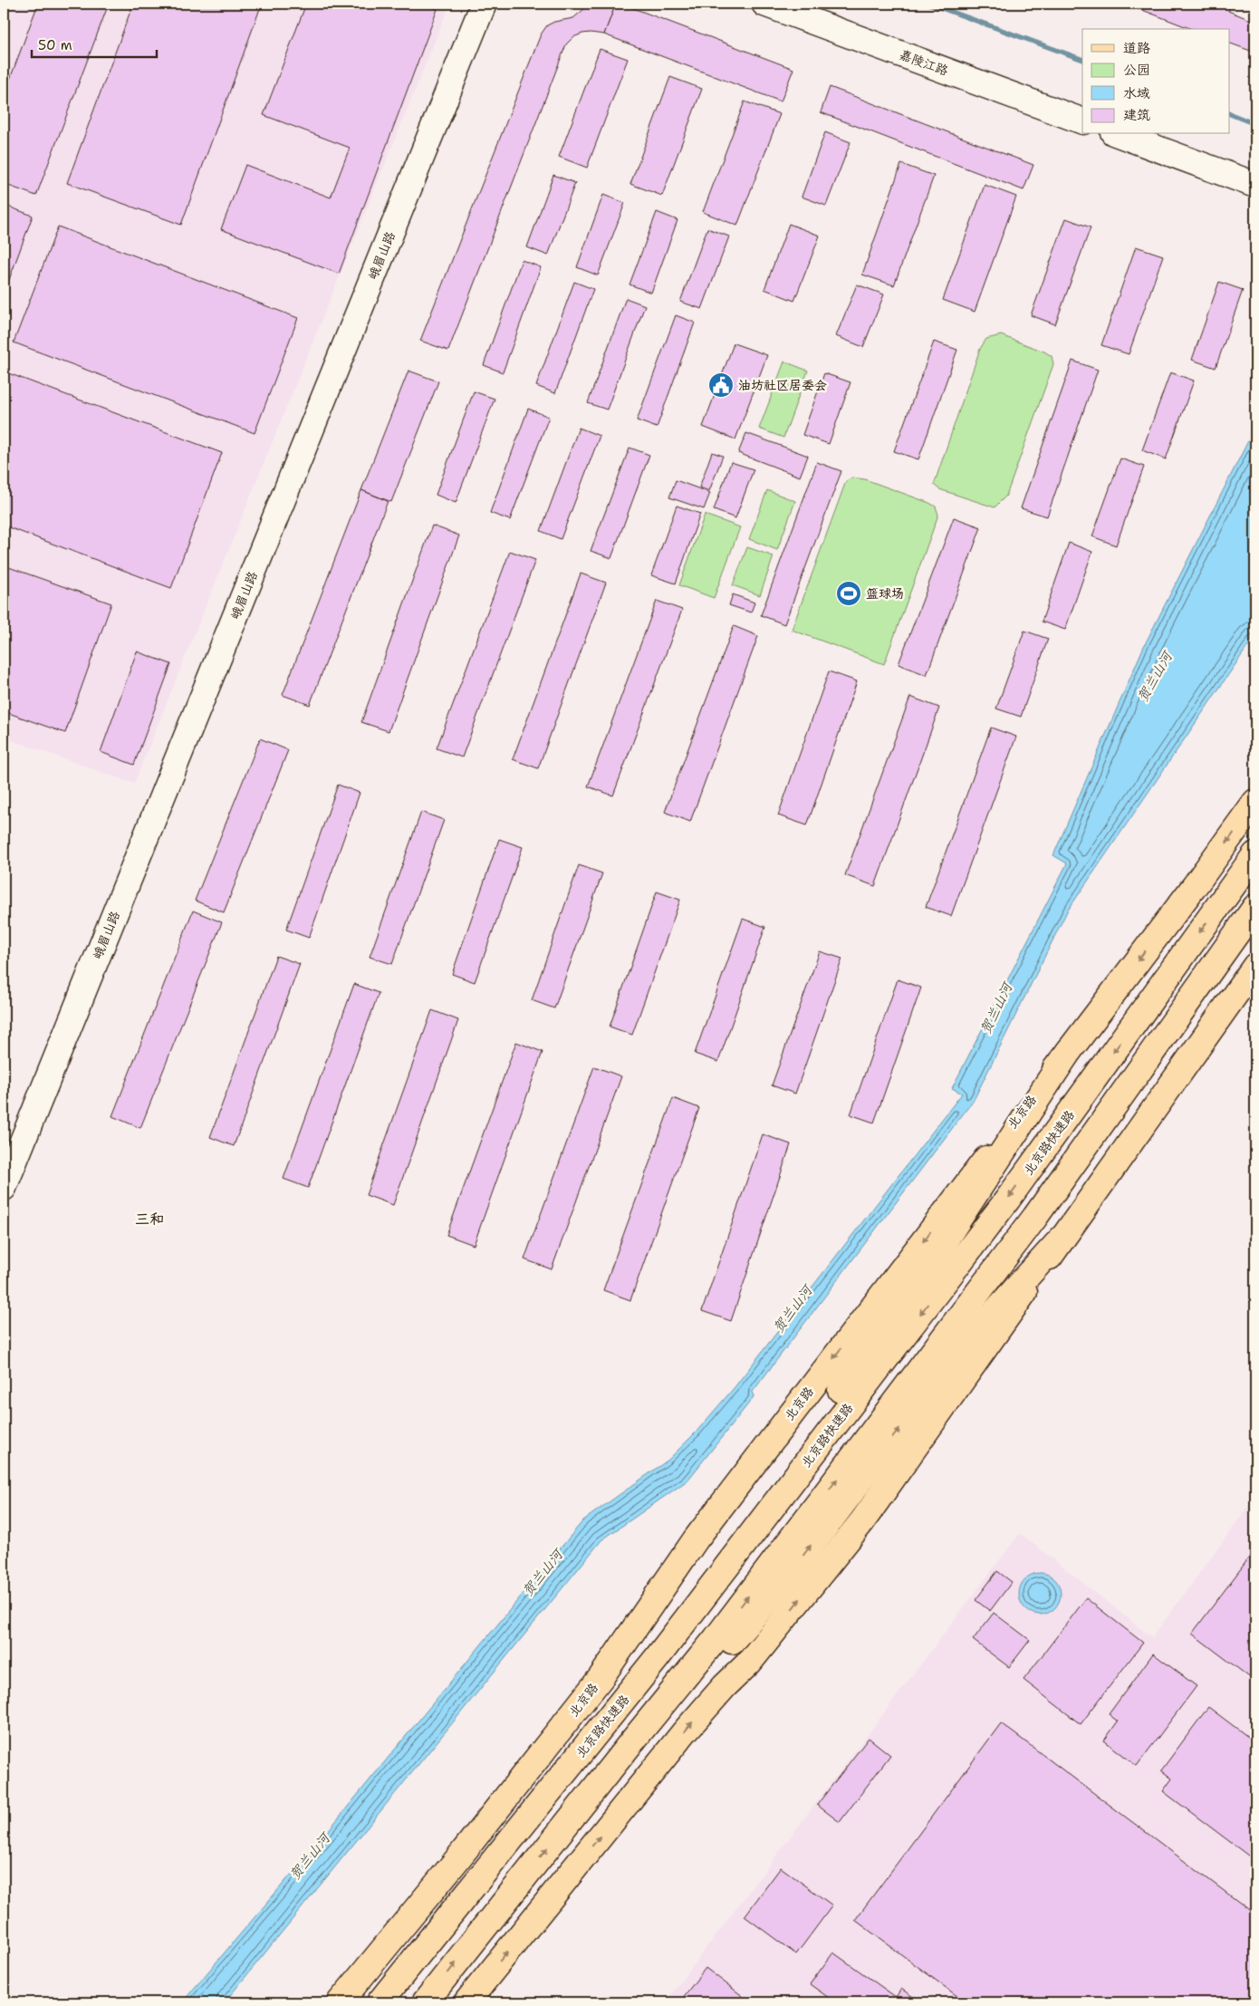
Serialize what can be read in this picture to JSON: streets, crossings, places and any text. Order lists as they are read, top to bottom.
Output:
{
  "streets": {
    "main road": ["北京路", "北京路快速路"],
    "street": ["嘉陵江路", "峨眉山路"]
  },
  "districts": ["三和"],
  "water": ["贺兰山河"],
  "places": {
    "public building": ["油坊社区居委会"],
    "sports": ["篮球场"]
  },
  "legend": [
    "道路",
    "公园",
    "水域",
    "建筑"
  ],
  "scale_bar": "50 m"
}
